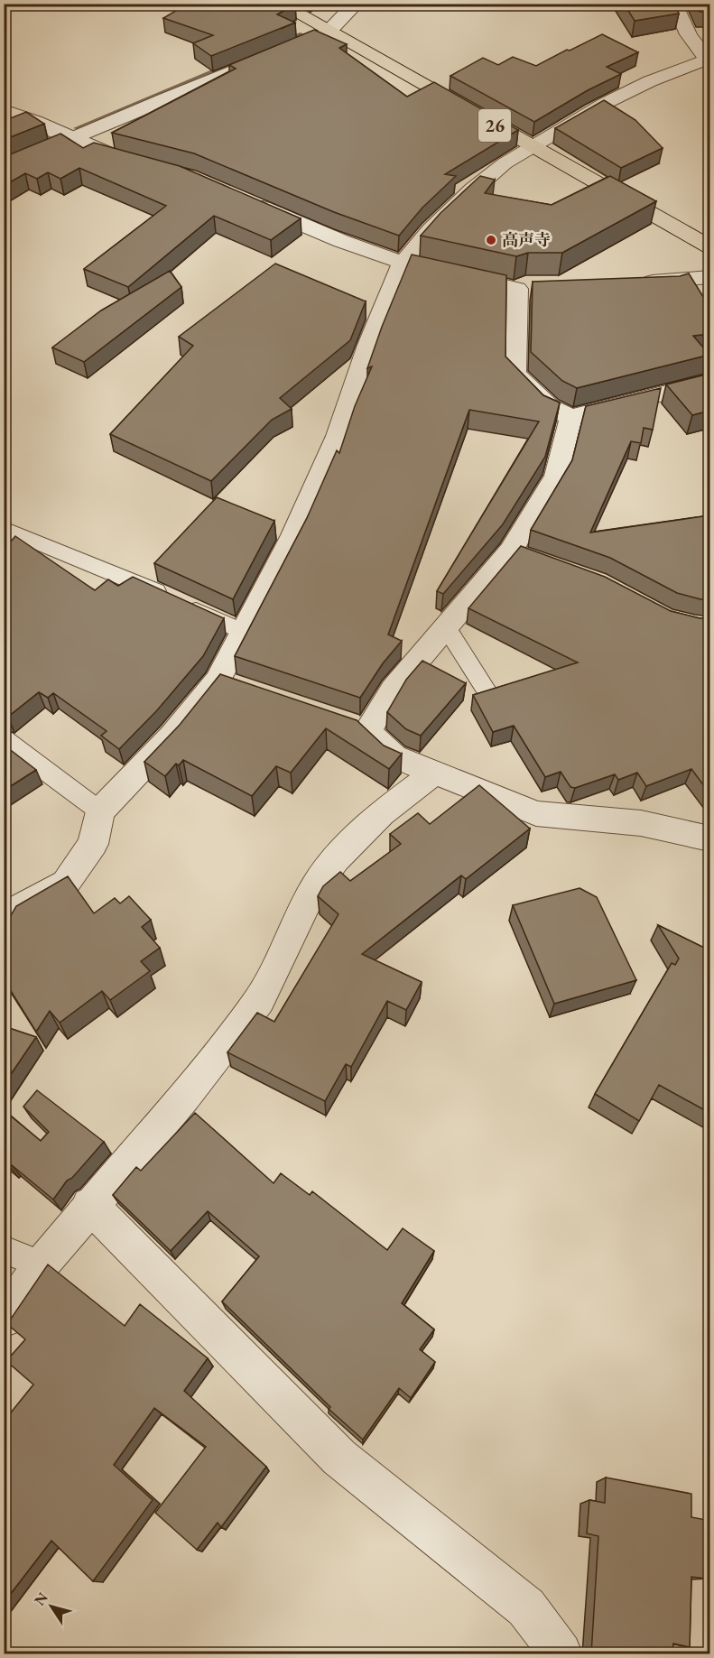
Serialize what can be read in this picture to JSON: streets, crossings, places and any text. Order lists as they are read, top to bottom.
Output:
{
  "streets": {
    "main road": ["26"]
  },
  "places": ["高声寺"],
  "north": "top left"
}
